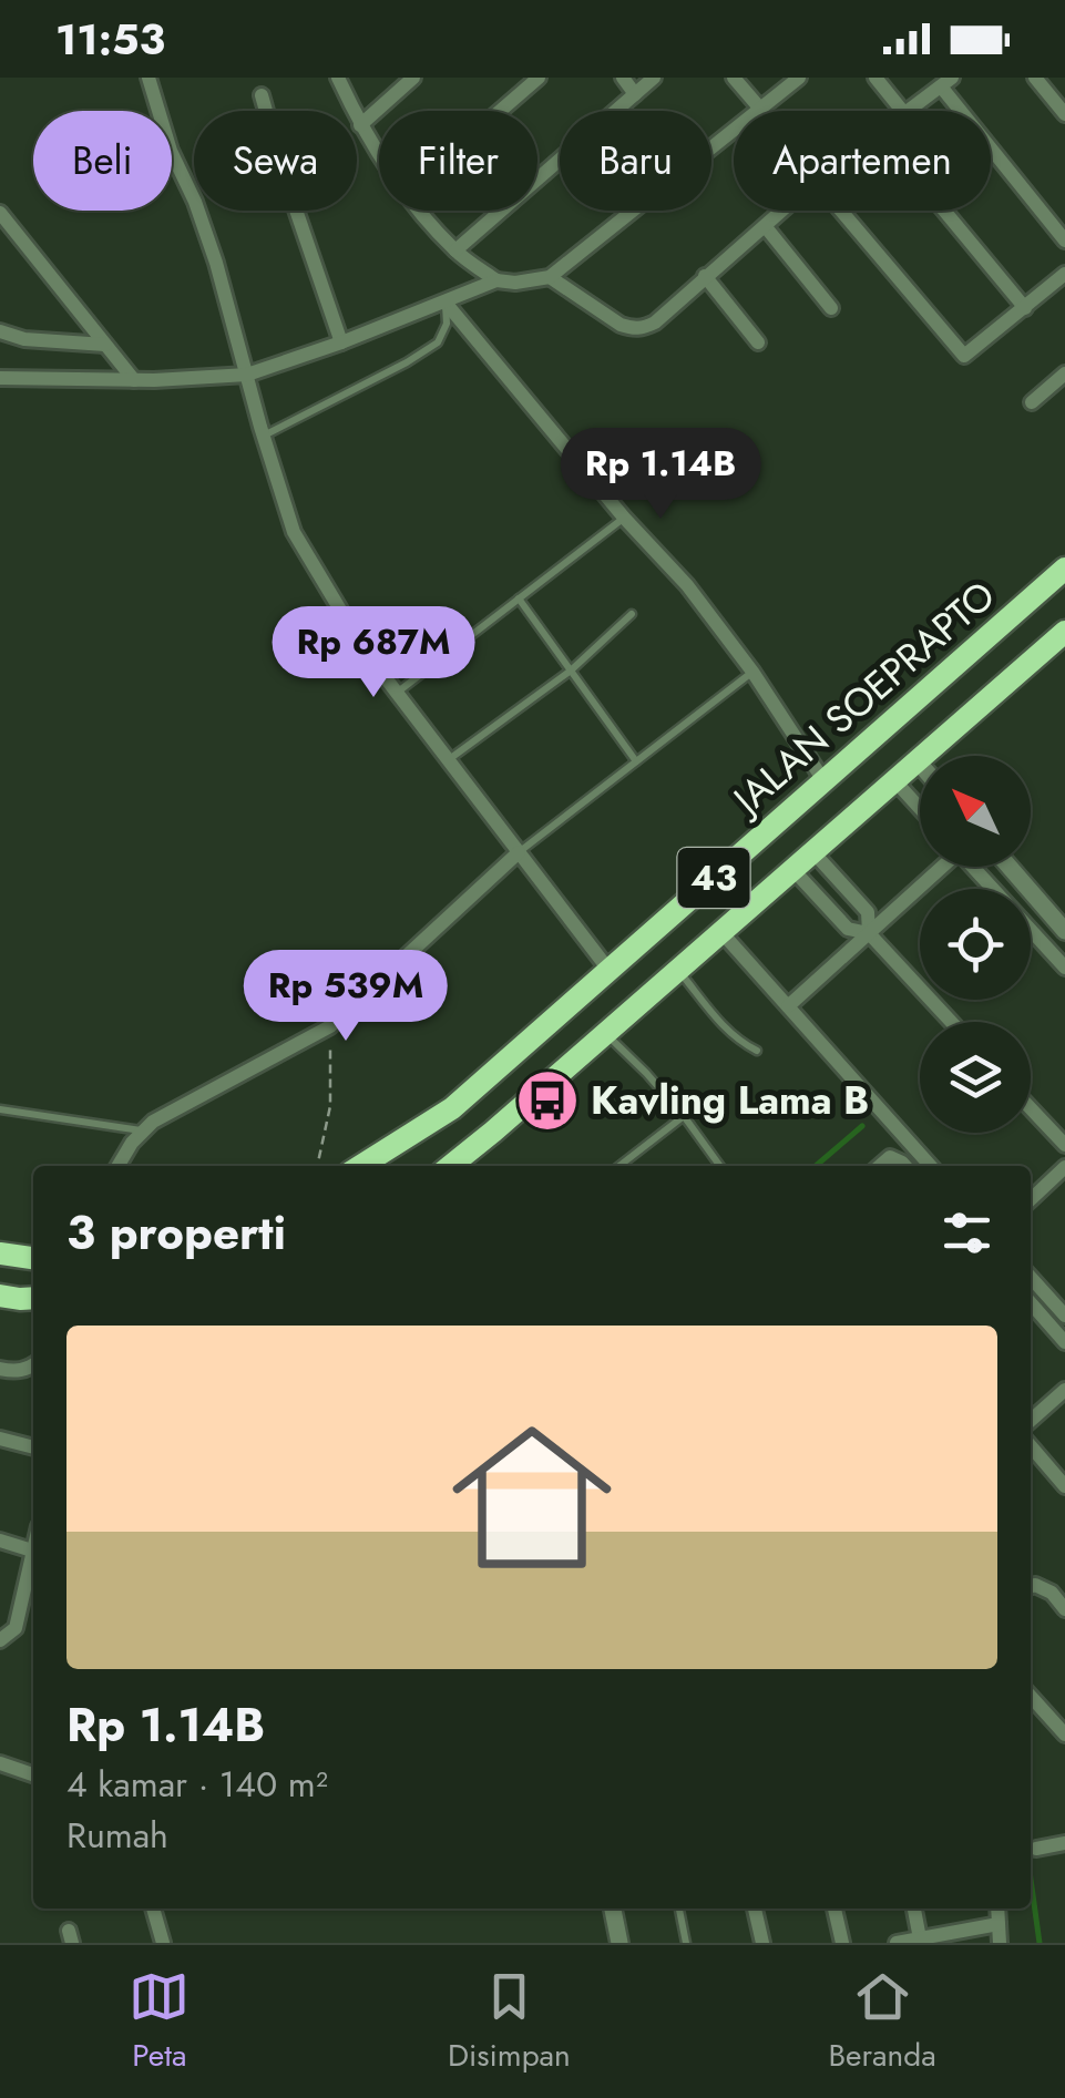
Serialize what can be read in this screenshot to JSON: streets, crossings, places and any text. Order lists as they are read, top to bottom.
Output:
{
  "streets": {
    "highway": ["JALAN SOEPRAPTO", "43"]
  },
  "places": {
    "bus stop": ["Kavling Lama B"]
  },
  "north": "top left",
  "page": {
    "status": "11:53",
    "chip": [
      "Beli",
      "Sewa",
      "Filter",
      "Baru",
      "Apartemen"
    ],
    "price": ["Rp 1.14B", "Rp 687M", "Rp 539M"],
    "heading": "3 properti",
    "list": [
      {
        "name": "Rp 1.14B",
        "note": "4 kamar · 140 m² · Rumah"
      }
    ],
    "tabs": ["Peta", "Disimpan", "Beranda"]
  }
}
